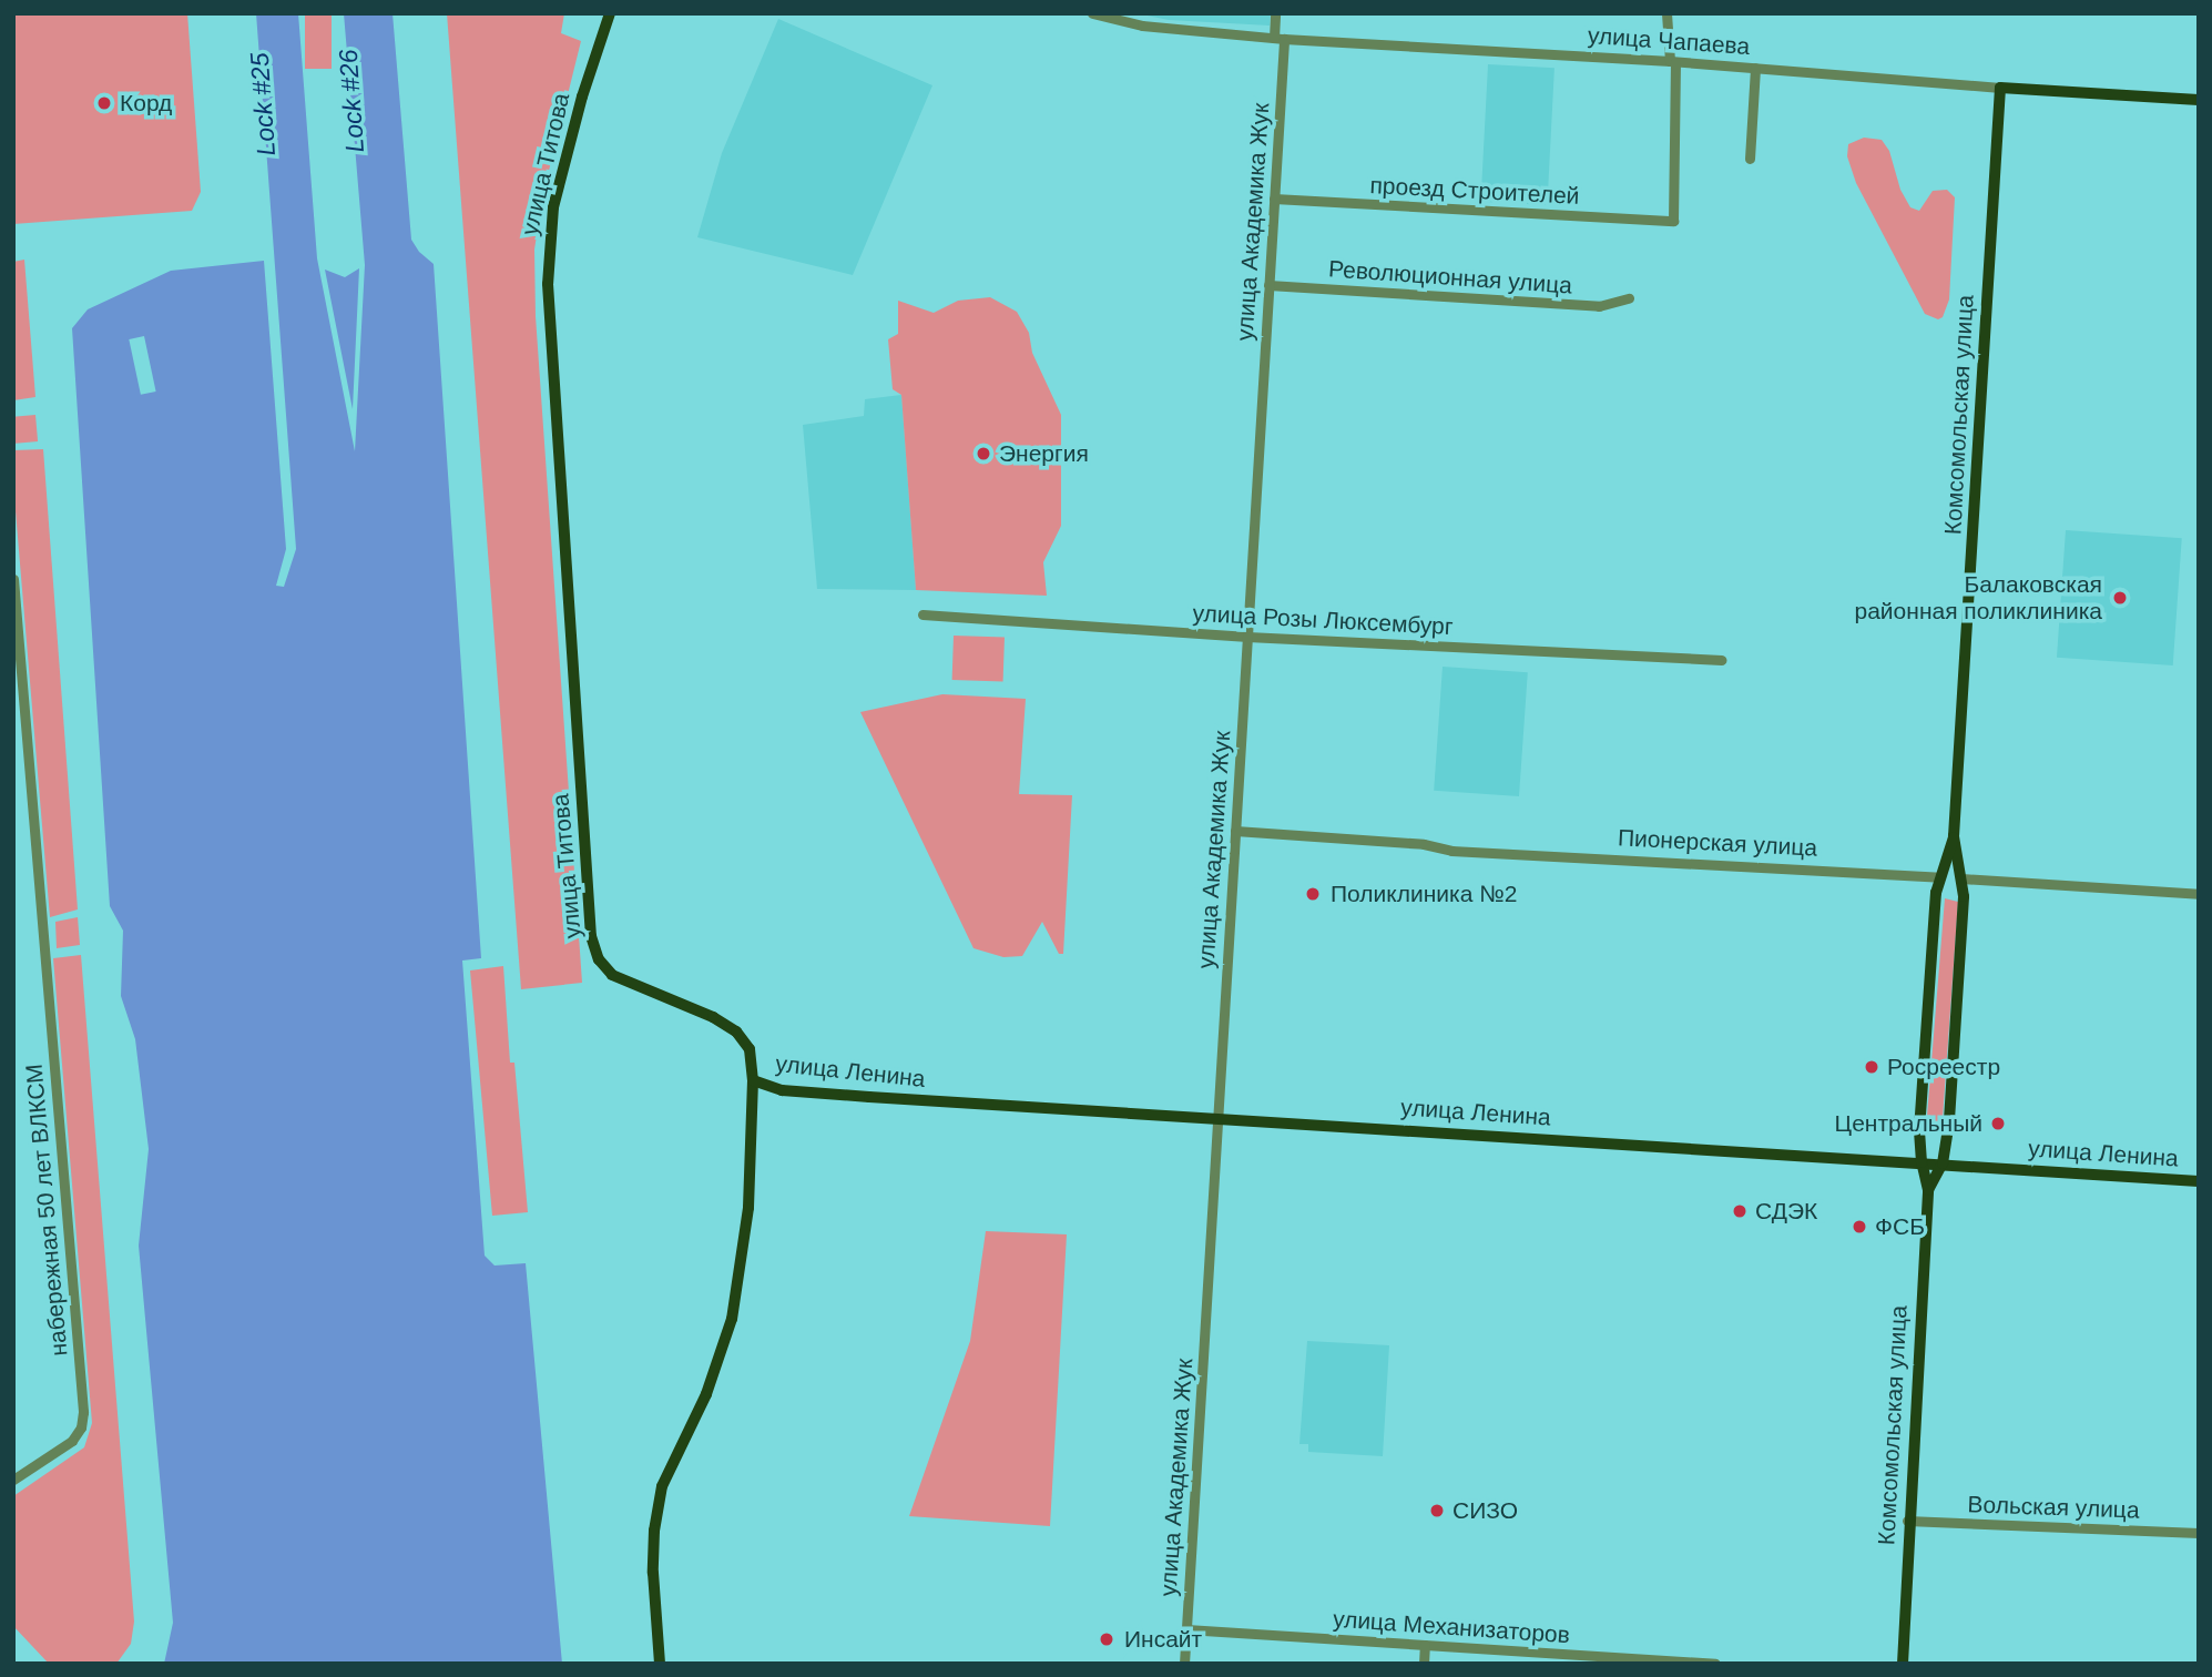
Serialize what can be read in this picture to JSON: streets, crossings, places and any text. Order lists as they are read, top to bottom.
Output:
{
  "streets": {
    "main road": [
      "улица Чапаева",
      "улица Титова",
      "Комсомольская улица",
      "Пионерская улица",
      "улица Ленина"
    ],
    "street": [
      "проезд Строителей",
      "улица Академика Жук",
      "Революционная улица",
      "улица Розы Люксембург",
      "набережная 50 лет ВЛКСМ",
      "Вольская улица",
      "улица Механизаторов"
    ]
  },
  "crossings": [
    ["улица Чапаева", "проезд Строителей"],
    ["улица Чапаева", "улица Академика Жук"],
    ["улица Чапаева", "Комсомольская улица"],
    ["улица Титова", "улица Ленина"],
    ["проезд Строителей", "улица Академика Жук"],
    ["улица Академика Жук", "Революционная улица"],
    ["улица Академика Жук", "улица Розы Люксембург"],
    ["улица Академика Жук", "Пионерская улица"],
    ["улица Академика Жук", "улица Ленина"],
    ["улица Академика Жук", "улица Механизаторов"],
    ["Комсомольская улица", "Пионерская улица"],
    ["Комсомольская улица", "улица Ленина"],
    ["Комсомольская улица", "Вольская улица"]
  ],
  "water": ["Lock #26", "Lock #25"],
  "places": [
    "Корд",
    "Энергия",
    "Балаковская районная поликлиника",
    "Поликлиника №2",
    "Росреестр",
    "Центральный",
    "СДЭК",
    "ФСБ",
    "СИЗО",
    "Инсайт"
  ]
}
